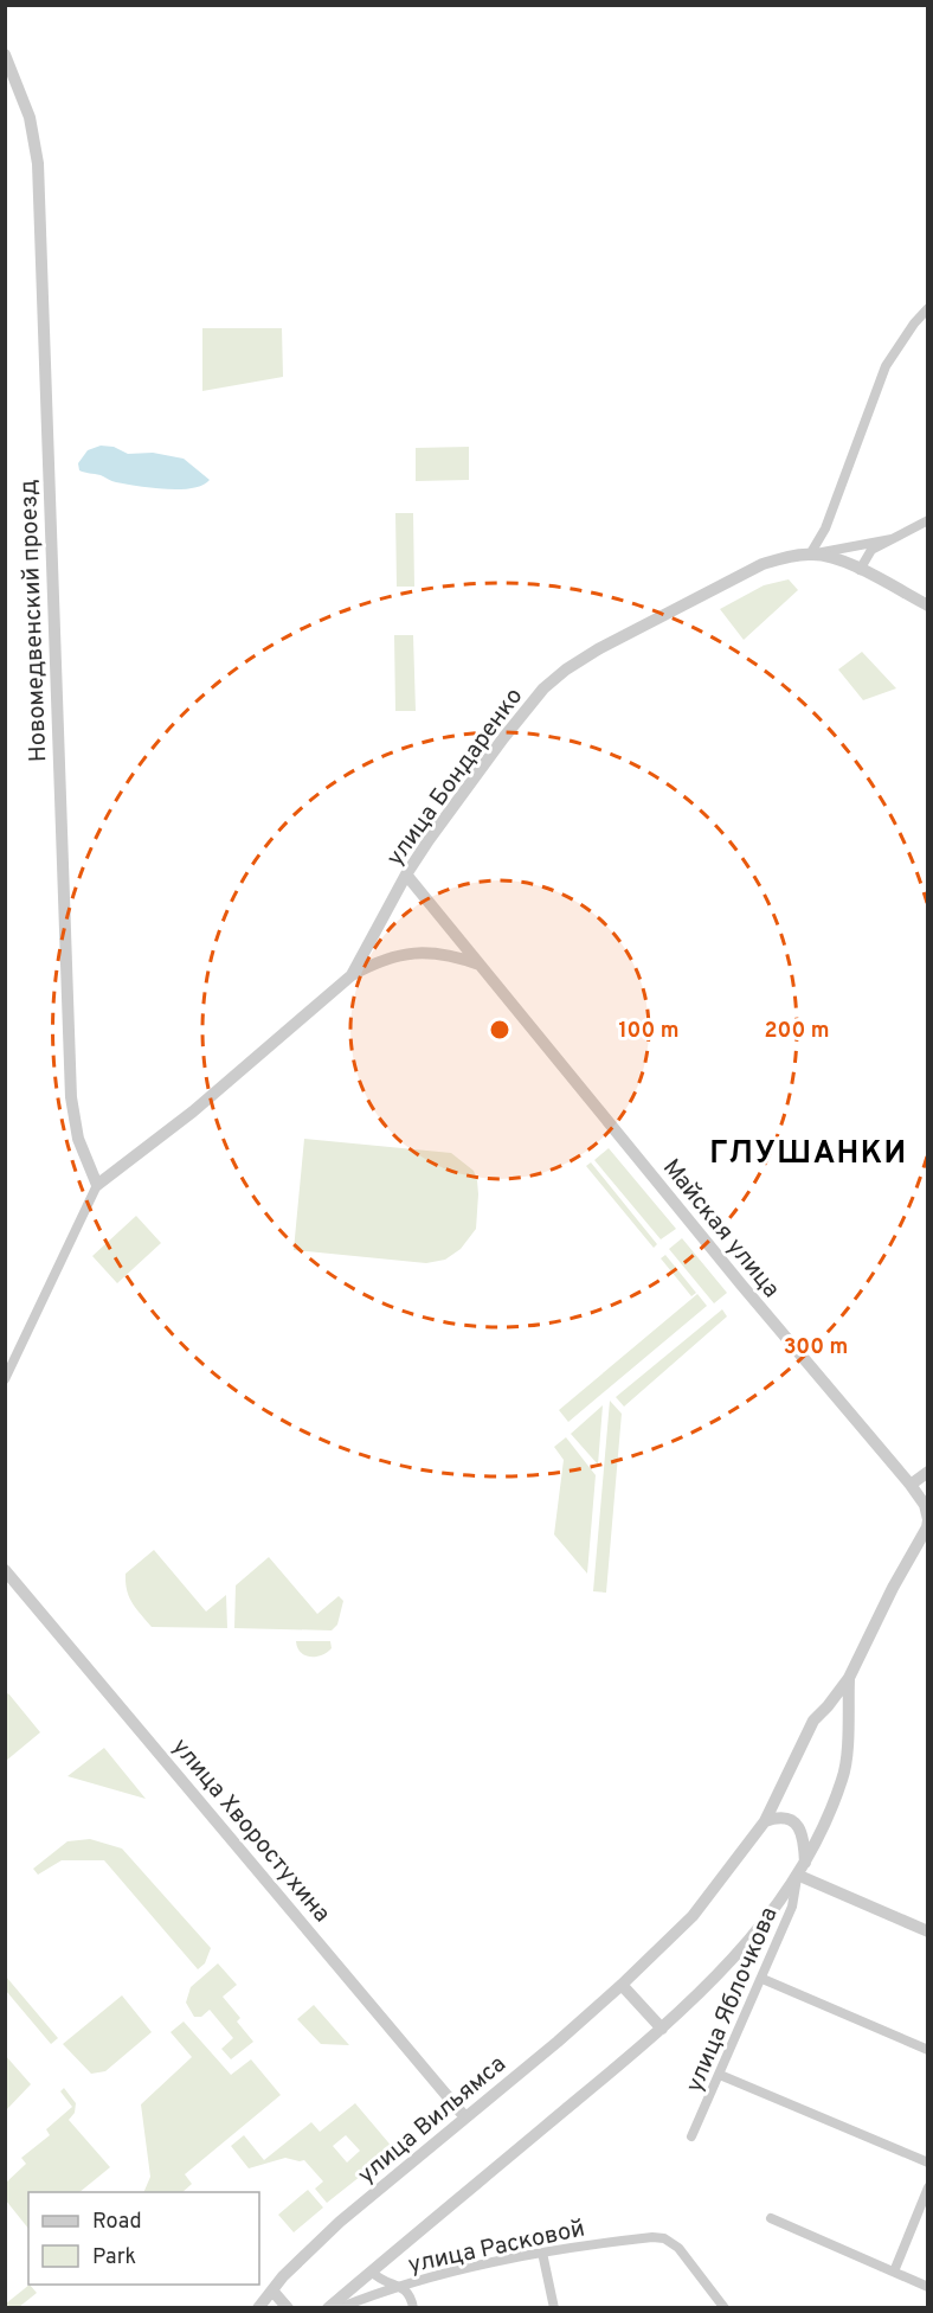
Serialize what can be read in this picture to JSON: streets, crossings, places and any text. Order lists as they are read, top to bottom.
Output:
{
  "streets": {
    "street": [
      "Новомедвенский проезд",
      "улица Бондаренко",
      "Майская улица",
      "улица Хворостухина",
      "улица Яблочкова",
      "улица Вильямса",
      "улица Расковой"
    ]
  },
  "crossings": [
    ["Новомедвенский проезд", "улица Бондаренко"],
    ["улица Бондаренко", "Майская улица"],
    ["Майская улица", "улица Вильямса"],
    ["улица Хворостухина", "улица Вильямса"],
    ["улица Яблочкова", "улица Вильямса"]
  ],
  "districts": ["ГЛУШАНКИ"],
  "legend": ["Road", "Park"],
  "rings": ["100 m", "200 m", "300 m"]
}
